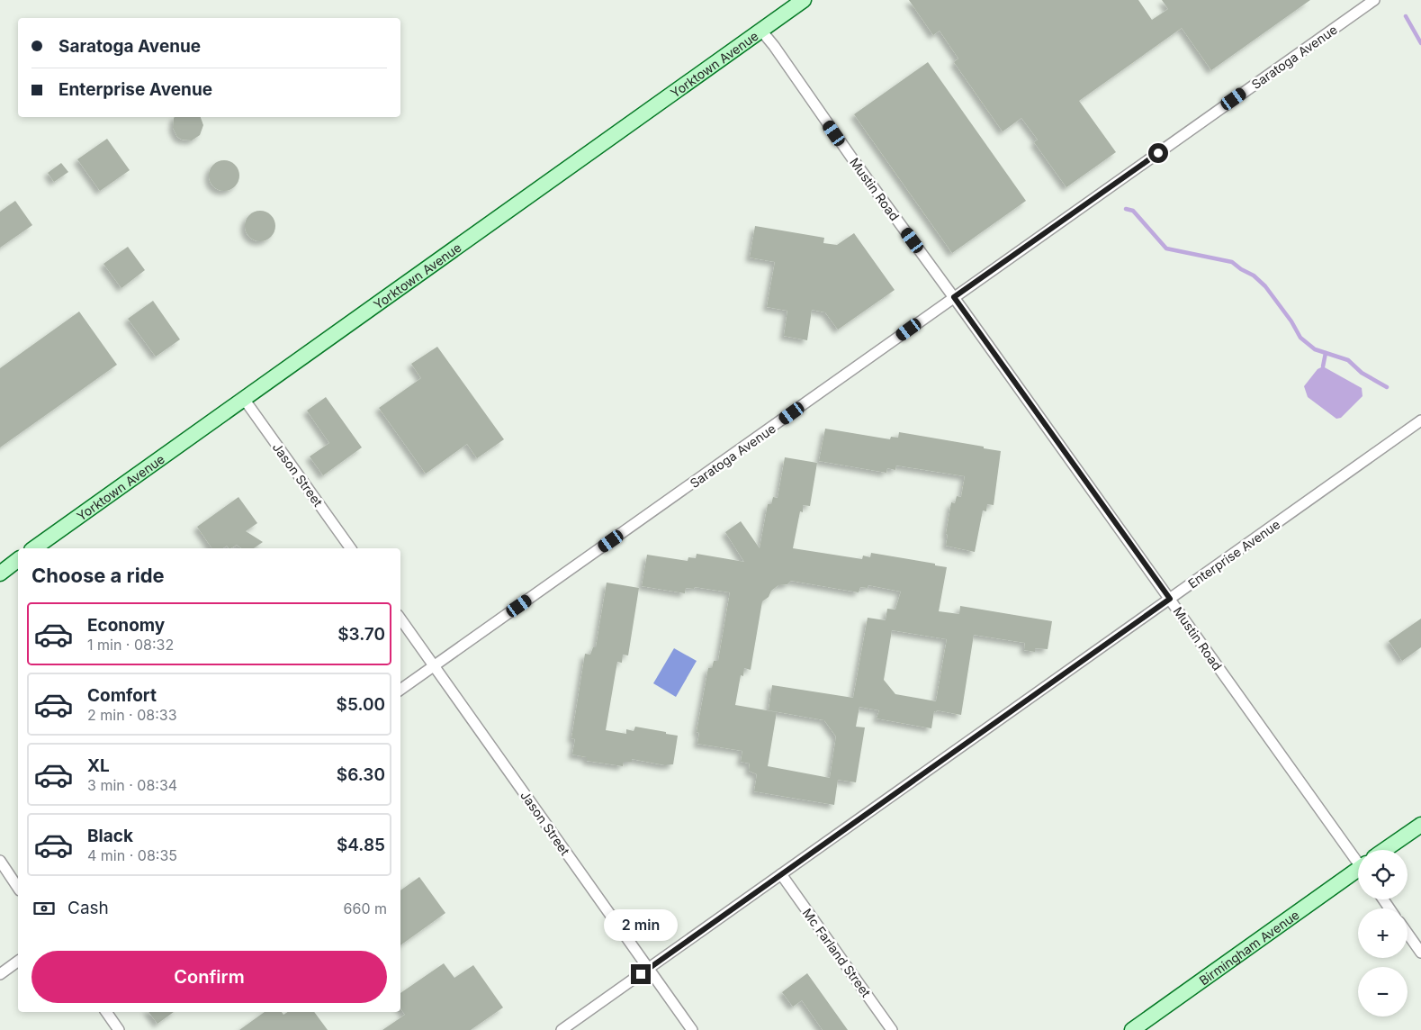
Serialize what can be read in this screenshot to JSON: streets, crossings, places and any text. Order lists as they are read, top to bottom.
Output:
{
  "streets": {
    "main road": ["Yorktown Avenue", "Birmingham Avenue"],
    "street": [
      "Saratoga Avenue",
      "Mustin Road",
      "Jason Street",
      "Enterprise Avenue",
      "Mc Farland Street"
    ]
  },
  "crossings": [
    ["Saratoga Avenue", "Mustin Road"],
    ["Saratoga Avenue", "Jason Street"],
    ["Yorktown Avenue", "Mustin Road"],
    ["Yorktown Avenue", "Jason Street"],
    ["Mustin Road", "Enterprise Avenue"],
    ["Jason Street", "Enterprise Avenue"],
    ["Enterprise Avenue", "Mc Farland Street"]
  ],
  "page": {
    "banner": ["Saratoga Avenue", "Enterprise Avenue"],
    "heading": "Choose a ride",
    "list": [
      {
        "name": "Economy",
        "note": "1 min · 08:32",
        "value": "$3.70"
      },
      {
        "name": "Comfort",
        "note": "2 min · 08:33",
        "value": "$5.00"
      },
      {
        "name": "XL",
        "note": "3 min · 08:34",
        "value": "$6.30"
      },
      {
        "name": "Black",
        "note": "4 min · 08:35",
        "value": "$4.85"
      }
    ],
    "map_buttons": ["+", "−"],
    "pay": ["Cash", "660 m"],
    "bubble": "2 min",
    "buttons": "Confirm"
  }
}
